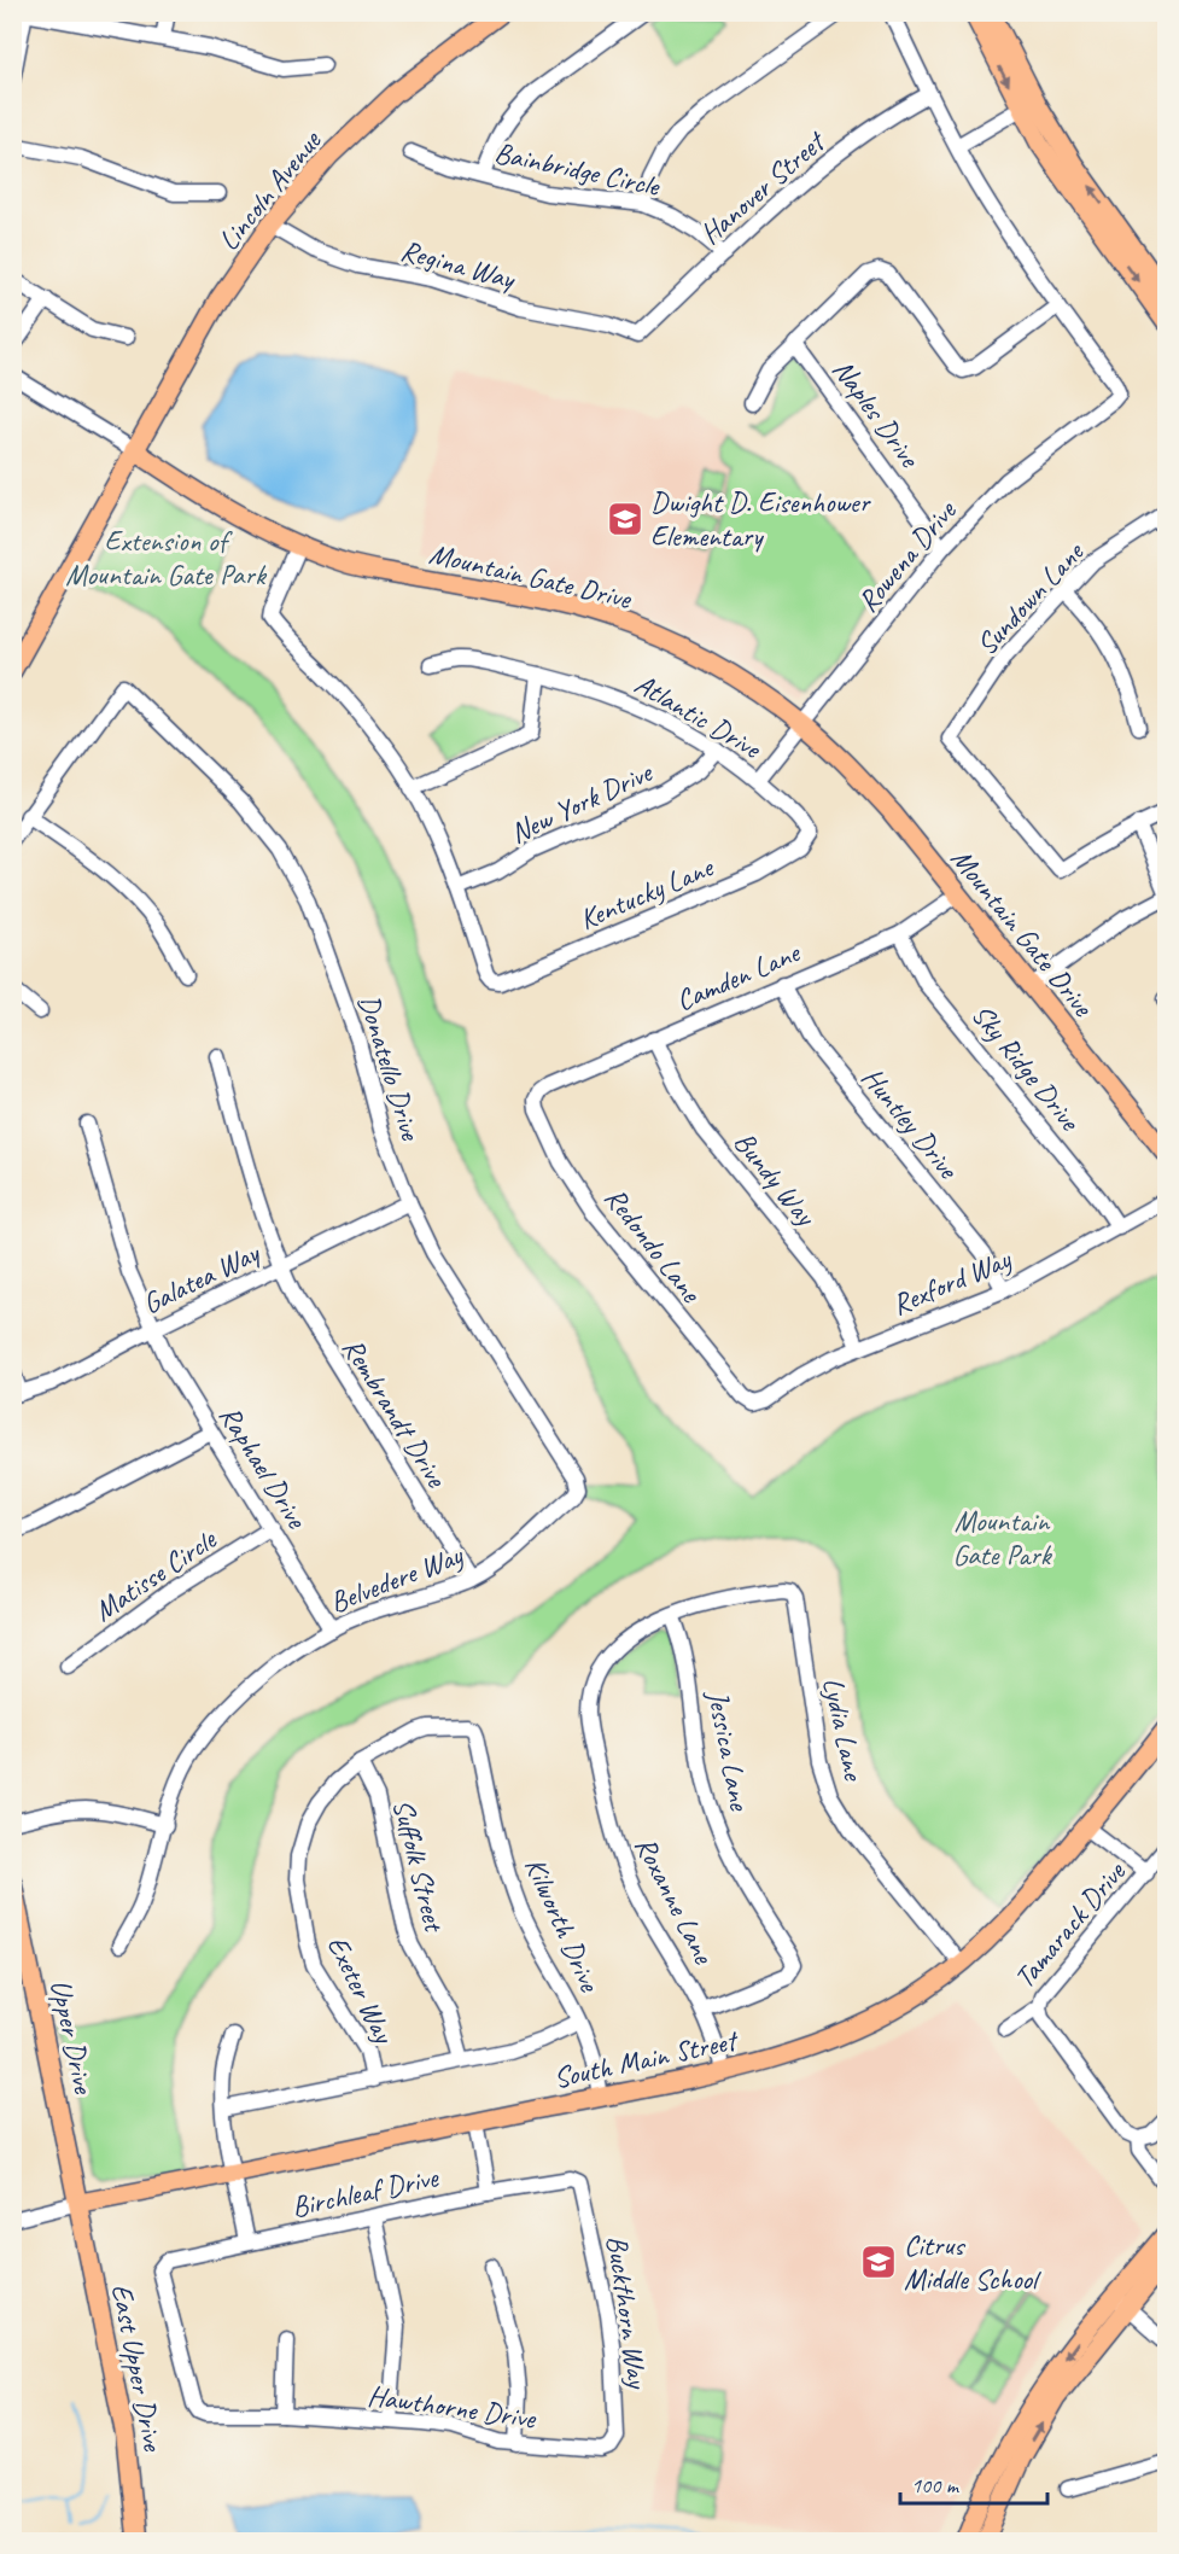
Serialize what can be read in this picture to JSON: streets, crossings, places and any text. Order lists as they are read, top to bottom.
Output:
{
  "streets": {
    "main road": [
      "Lincoln Avenue",
      "Mountain Gate Drive",
      "Upper Drive",
      "South Main Street",
      "East Upper Drive"
    ],
    "street": [
      "Bainbridge Circle",
      "Hanover Street",
      "Regina Way",
      "Naples Drive",
      "Rowena Drive",
      "Sundown Lane",
      "Atlantic Drive",
      "New York Drive",
      "Kentucky Lane",
      "Camden Lane",
      "Donatello Drive",
      "Sky Ridge Drive",
      "Huntley Drive",
      "Bundy Way",
      "Redondo Lane",
      "Galatea Way",
      "Rexford Way",
      "Rembrandt Drive",
      "Raphael Drive",
      "Matisse Circle",
      "Belvedere Way",
      "Lydia Lane",
      "Jessica Lane",
      "Suffolk Street",
      "Roxanne Lane",
      "Kilworth Drive",
      "Tamarack Drive",
      "Exeter Way",
      "Birchleaf Drive",
      "Buckthorn Way",
      "Hawthorne Drive"
    ]
  },
  "crossings": [
    ["Bainbridge Circle", "Hanover Street"],
    ["Hanover Street", "Regina Way"],
    ["Lincoln Avenue", "Regina Way"],
    ["Lincoln Avenue", "Mountain Gate Drive"],
    ["Naples Drive", "Rowena Drive"],
    ["Rowena Drive", "Mountain Gate Drive"],
    ["Rowena Drive", "Atlantic Drive"],
    ["Mountain Gate Drive", "Camden Lane"],
    ["Atlantic Drive", "New York Drive"],
    ["Atlantic Drive", "Kentucky Lane"],
    ["New York Drive", "Kentucky Lane"],
    ["Camden Lane", "Sky Ridge Drive"],
    ["Camden Lane", "Huntley Drive"],
    ["Camden Lane", "Bundy Way"],
    ["Camden Lane", "Redondo Lane"],
    ["Donatello Drive", "Galatea Way"],
    ["Donatello Drive", "Belvedere Way"],
    ["Sky Ridge Drive", "Rexford Way"],
    ["Huntley Drive", "Rexford Way"],
    ["Bundy Way", "Rexford Way"],
    ["Redondo Lane", "Rexford Way"],
    ["Galatea Way", "Rembrandt Drive"],
    ["Galatea Way", "Raphael Drive"],
    ["Rembrandt Drive", "Belvedere Way"],
    ["Raphael Drive", "Matisse Circle"],
    ["Raphael Drive", "Belvedere Way"],
    ["Lydia Lane", "Jessica Lane"],
    ["Lydia Lane", "Roxanne Lane"],
    ["Lydia Lane", "South Main Street"],
    ["Jessica Lane", "Roxanne Lane"],
    ["Suffolk Street", "Exeter Way"],
    ["Roxanne Lane", "South Main Street"],
    ["Kilworth Drive", "Exeter Way"],
    ["Kilworth Drive", "South Main Street"],
    ["Upper Drive", "South Main Street"],
    ["Upper Drive", "East Upper Drive"],
    ["South Main Street", "East Upper Drive"],
    ["Birchleaf Drive", "Buckthorn Way"],
    ["Birchleaf Drive", "Hawthorne Drive"],
    ["Buckthorn Way", "Hawthorne Drive"]
  ],
  "parks": ["Extension of Mountain Gate Park", "Mountain Gate Park"],
  "places": {
    "school or university": ["Dwight D. Eisenhower Elementary", "Citrus Middle School"]
  },
  "scale_bar": "100 m"
}
